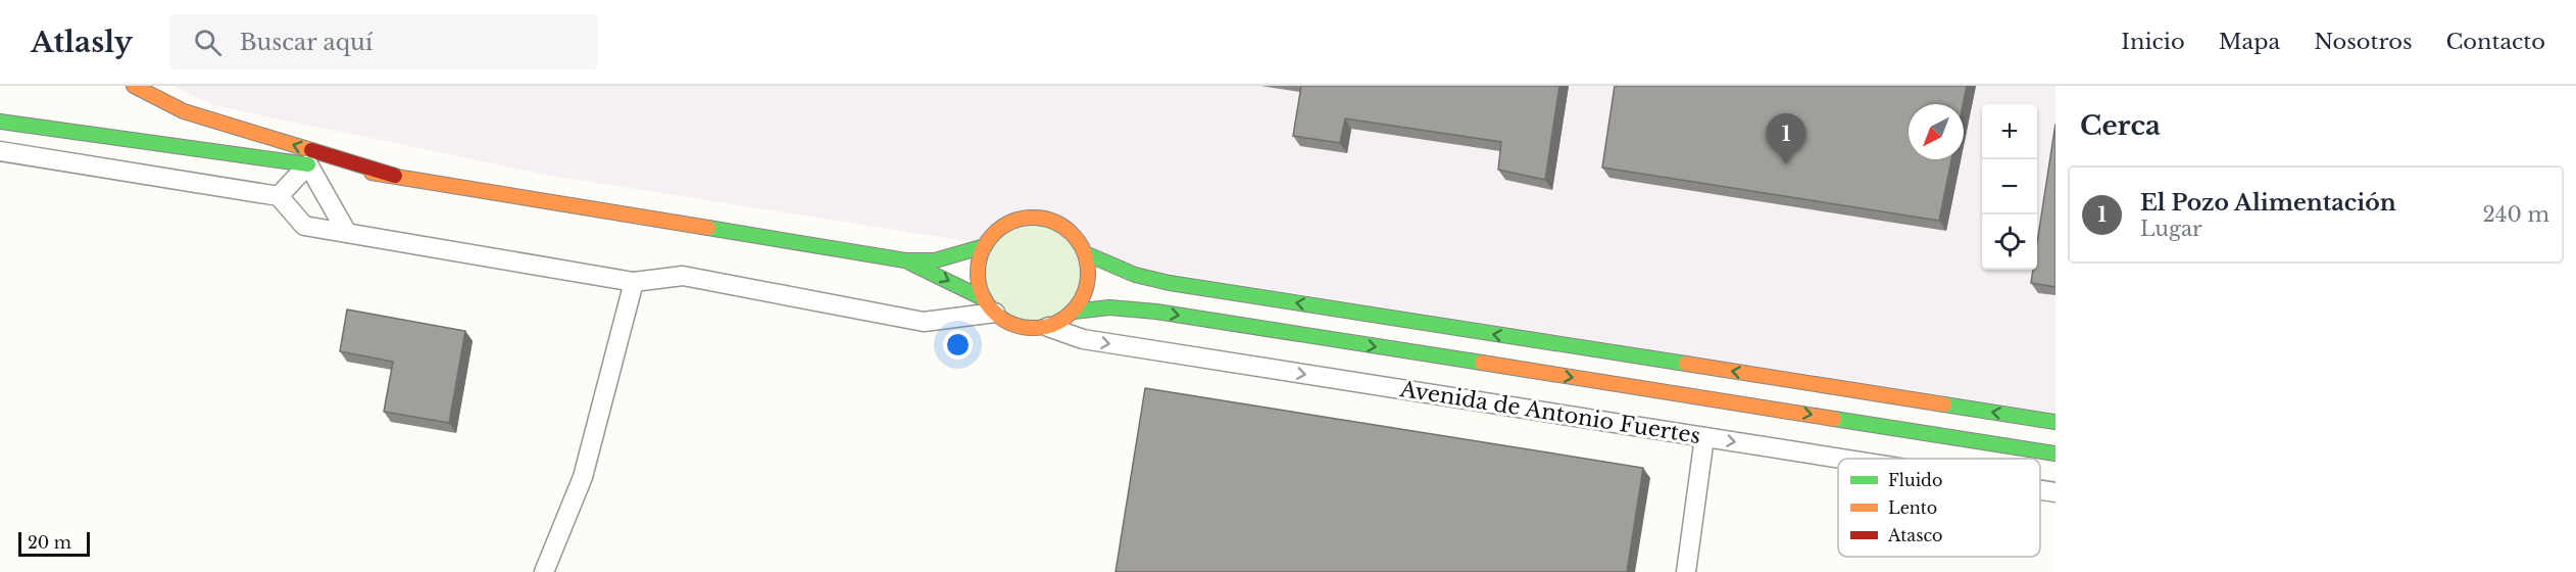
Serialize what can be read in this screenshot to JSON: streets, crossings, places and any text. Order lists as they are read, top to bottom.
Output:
{
  "streets": {
    "main road": ["Avenida de Antonio Fuertes"]
  },
  "legend": ["Fluido", "Lento", "Atasco"],
  "scale_bar": "20 m",
  "north": "bottom left",
  "page": {
    "header": "Atlasly",
    "search": "Buscar aquí",
    "nav": [
      "Inicio",
      "Mapa",
      "Nosotros",
      "Contacto"
    ],
    "heading": "Cerca",
    "map_buttons": ["+", "−"],
    "pins": "1",
    "list": [
      {
        "mark": "1",
        "name": "El Pozo Alimentación",
        "note": "Lugar",
        "value": "240 m"
      }
    ],
    "scale": "20 m"
  }
}
